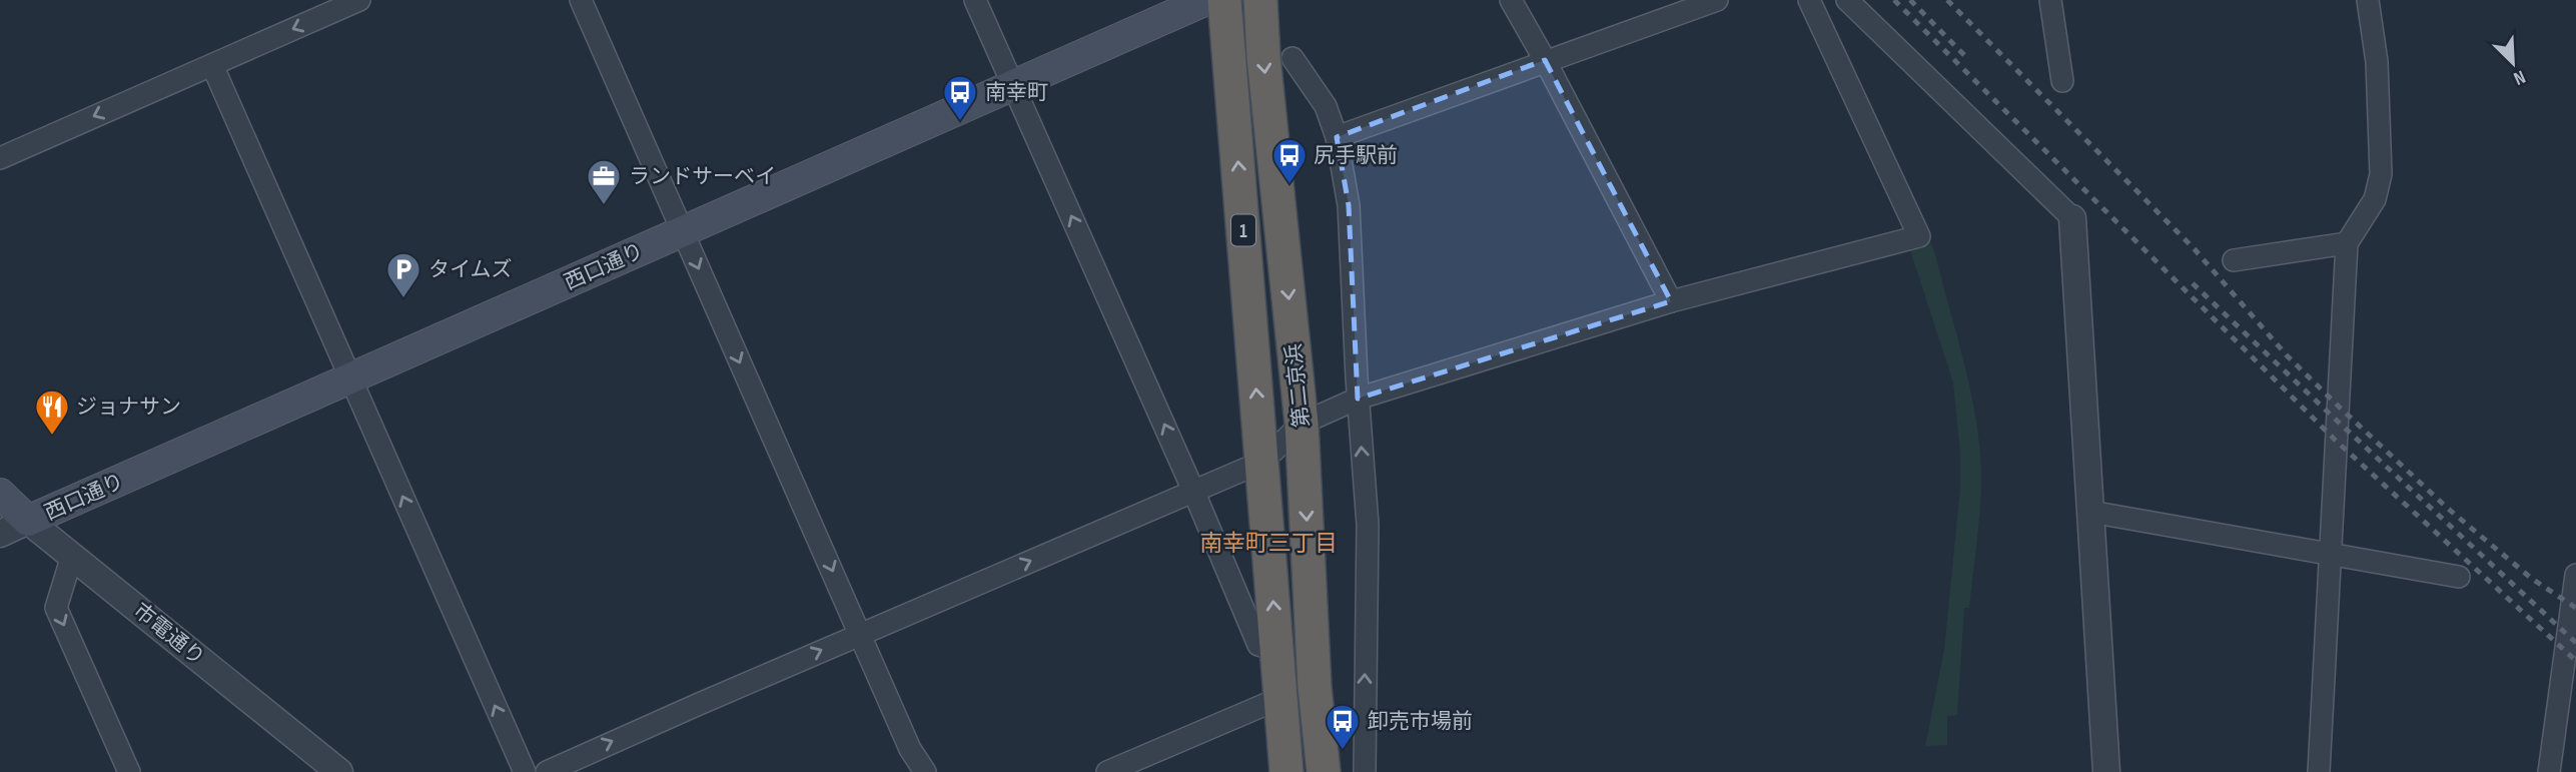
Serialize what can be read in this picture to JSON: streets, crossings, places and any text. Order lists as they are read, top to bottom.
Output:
{
  "streets": {
    "highway": ["1", "第二京浜"],
    "main road": ["西口通り", "市電通り"]
  },
  "crossings": [
    ["西口通り", "市電通り"]
  ],
  "districts": ["南幸町三丁目"],
  "places": {
    "bus stop": ["南幸町", "尻手駅前", "卸売市場前"],
    "office": ["ランドサーベイ"],
    "parking": ["タイムズ"],
    "restaurant": ["ジョナサン"]
  },
  "north": "bottom right"
}
